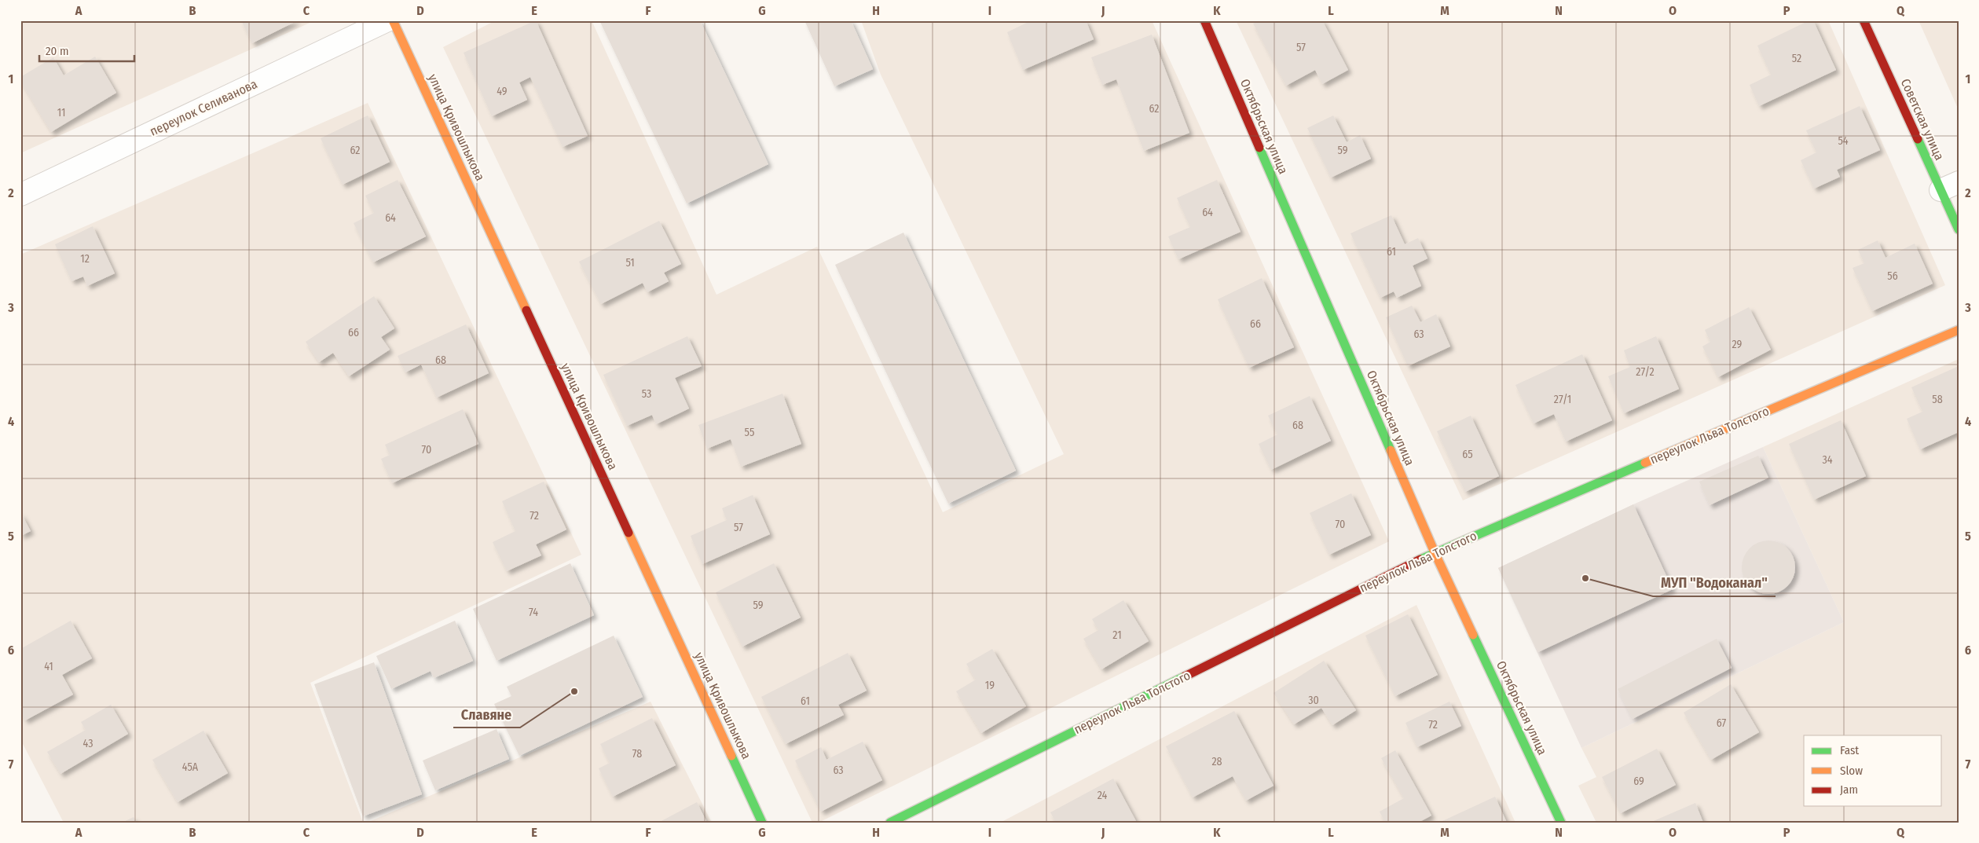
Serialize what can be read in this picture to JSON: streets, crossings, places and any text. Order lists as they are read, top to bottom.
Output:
{
  "streets": {
    "street": [
      "переулок Селиванова",
      "Советская улица",
      "Октябрьская улица",
      "улица Кривошлыкова",
      "переулок Льва Толстого"
    ]
  },
  "crossings": [
    ["Октябрьская улица", "переулок Льва Толстого"]
  ],
  "places": ["МУП \"Водоканал\"", "Славяне"],
  "house_numbers": [
    "57",
    "52",
    "49",
    "62",
    "11",
    "54",
    "62",
    "59",
    "64",
    "64",
    "61",
    "12",
    "51",
    "56",
    "66",
    "66",
    "63",
    "29",
    "68",
    "27/2",
    "53",
    "27/1",
    "58",
    "68",
    "55",
    "70",
    "65",
    "34",
    "72",
    "70",
    "57",
    "59",
    "74",
    "21",
    "41",
    "19",
    "30",
    "61",
    "67",
    "72",
    "43",
    "78",
    "28",
    "45А",
    "63",
    "69",
    "24"
  ],
  "legend": ["Fast", "Slow", "Jam"],
  "scale_bar": "20 m",
  "grid": {
    "columns": [
      "A",
      "B",
      "C",
      "D",
      "E",
      "F",
      "G",
      "H",
      "I",
      "J",
      "K",
      "L",
      "M",
      "N",
      "O",
      "P",
      "Q"
    ],
    "rows": [
      "1",
      "2",
      "3",
      "4",
      "5",
      "6",
      "7"
    ]
  }
}
